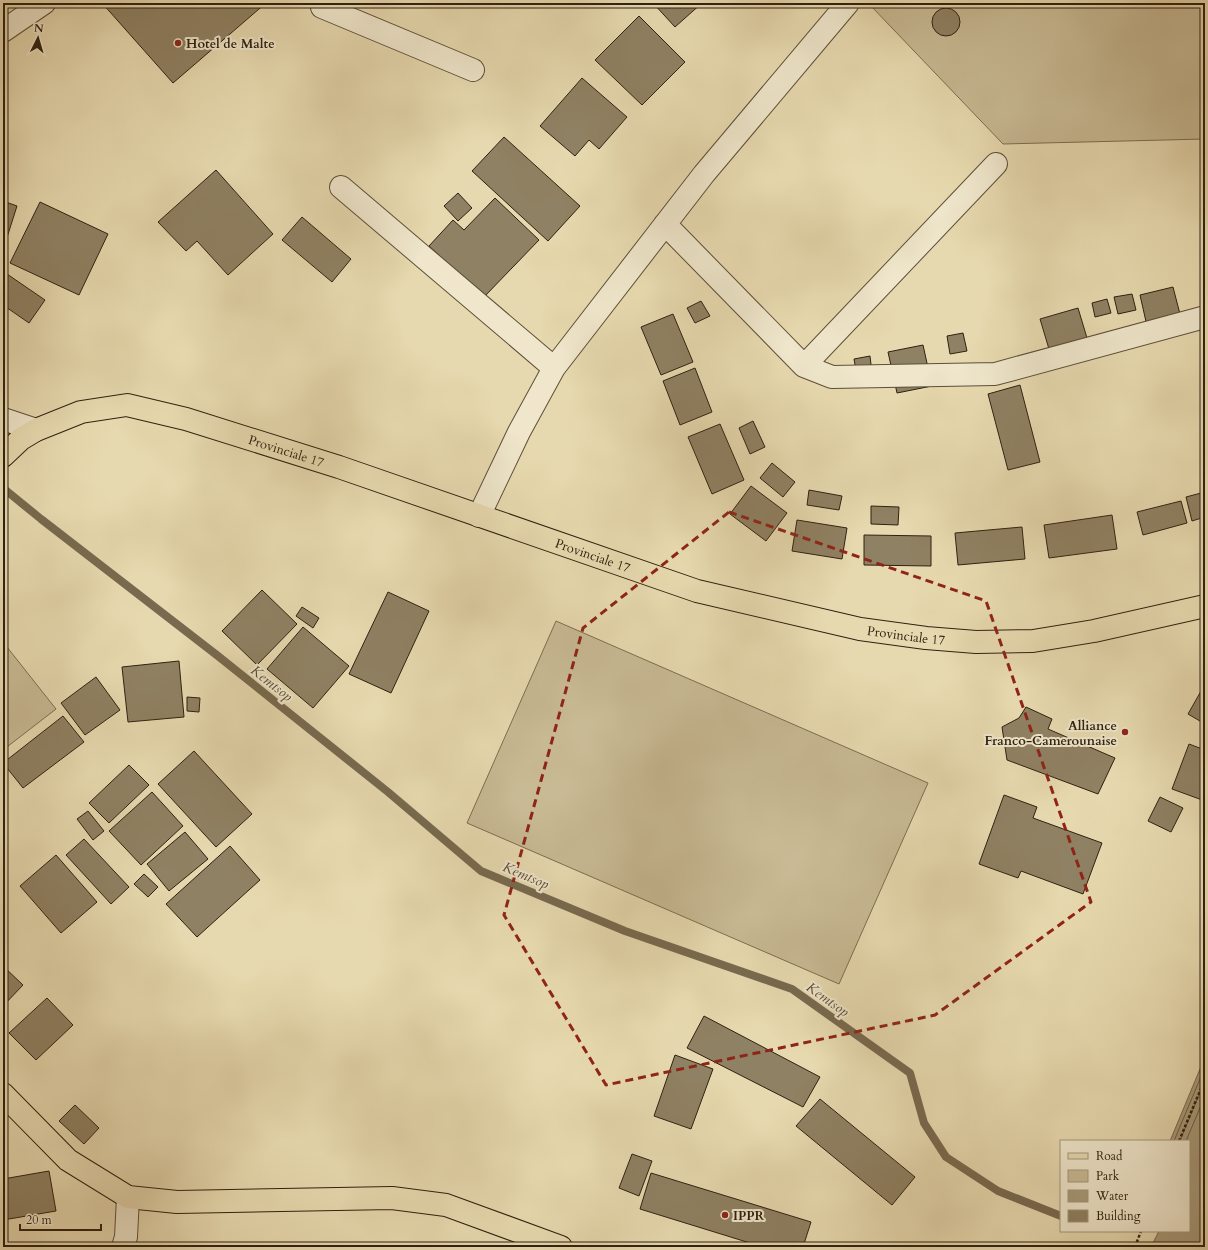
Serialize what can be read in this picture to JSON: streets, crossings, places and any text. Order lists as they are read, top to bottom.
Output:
{
  "streets": {
    "main road": ["Provinciale 17"]
  },
  "water": ["Kemtsop"],
  "places": ["Hotel de Malte", "Alliance Franco-Camerounaise", "IPPR"],
  "legend": [
    "Road",
    "Park",
    "Water",
    "Building"
  ],
  "scale_bar": "20 m",
  "north": "top"
}
